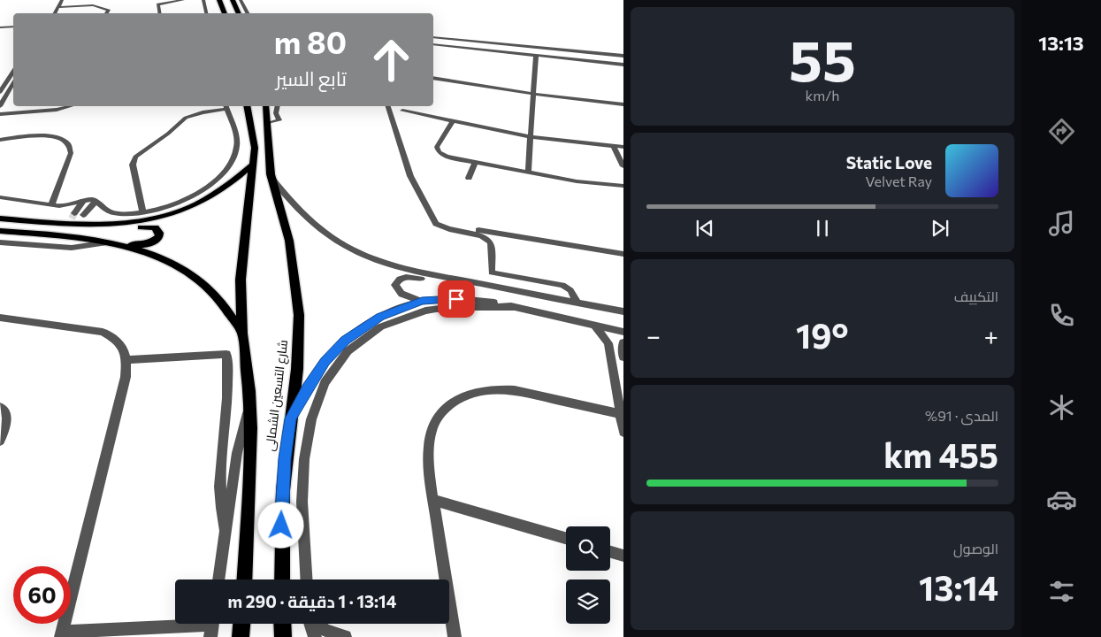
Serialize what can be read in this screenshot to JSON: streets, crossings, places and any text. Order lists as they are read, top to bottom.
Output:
{
  "streets": {
    "main road": ["شارع التسعين الشمالى"]
  },
  "page": {
    "tabs": "13:13",
    "tile": [
      ["55", "km/h"],
      "التكييف",
      ["المدى · 91%", "455 km"],
      ["الوصول", "13:14"]
    ],
    "turn": ["80 m", "تابع السير"],
    "song": ["Static Love", "Velvet Ray"],
    "heat": ["−", "19°", "+"],
    "limit": "60",
    "trip": "13:14 · 1 دقيقة · 290 m"
  }
}
